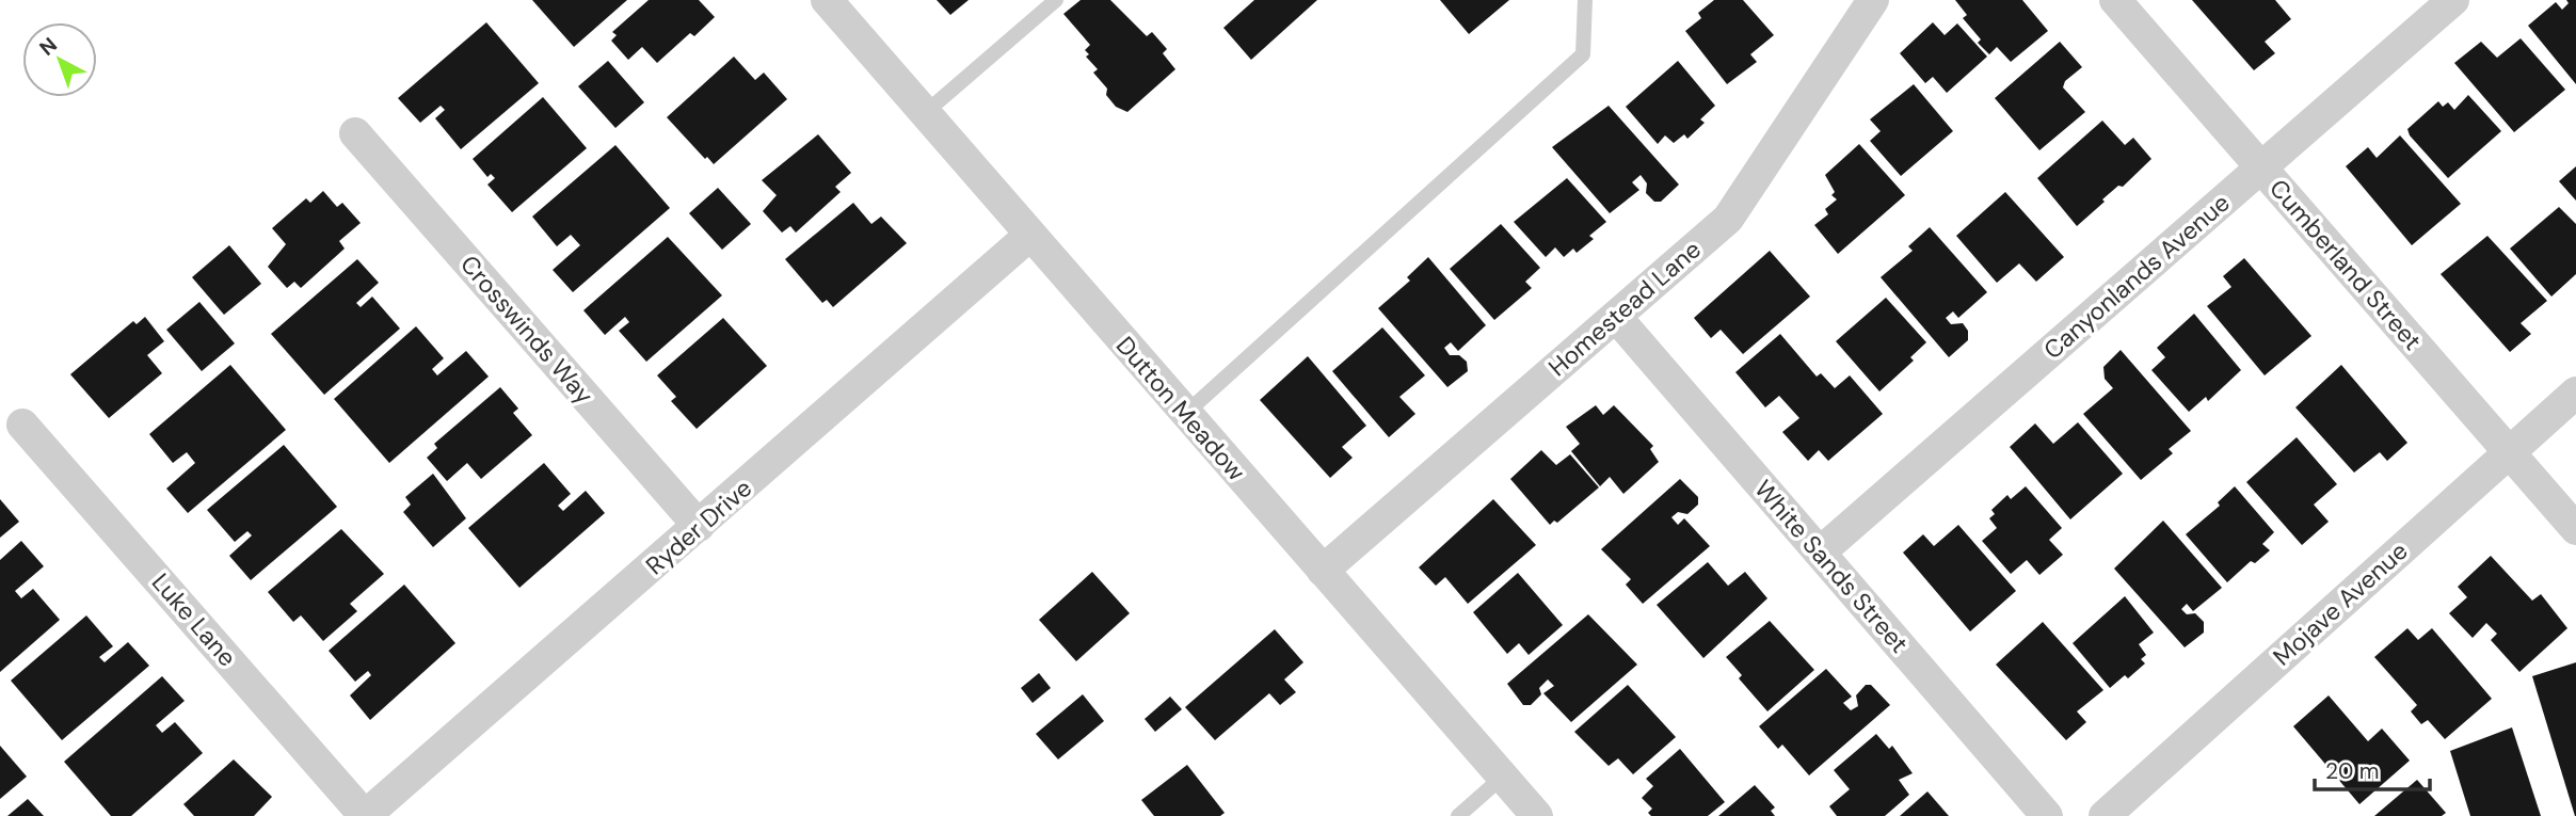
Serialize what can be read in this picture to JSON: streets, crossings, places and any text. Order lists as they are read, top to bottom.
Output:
{
  "streets": {
    "street": [
      "Cumberland Street",
      "Canyonlands Avenue",
      "Homestead Lane",
      "Crosswinds Way",
      "Dutton Meadow",
      "Ryder Drive",
      "White Sands Street",
      "Mojave Avenue",
      "Luke Lane"
    ]
  },
  "crossings": [
    ["Cumberland Street", "Canyonlands Avenue"],
    ["Cumberland Street", "Mojave Avenue"],
    ["Canyonlands Avenue", "White Sands Street"],
    ["Homestead Lane", "Dutton Meadow"],
    ["Homestead Lane", "White Sands Street"],
    ["Crosswinds Way", "Ryder Drive"],
    ["Dutton Meadow", "Ryder Drive"],
    ["Ryder Drive", "Luke Lane"]
  ],
  "scale_bar": "20 m",
  "north": "top left"
}
